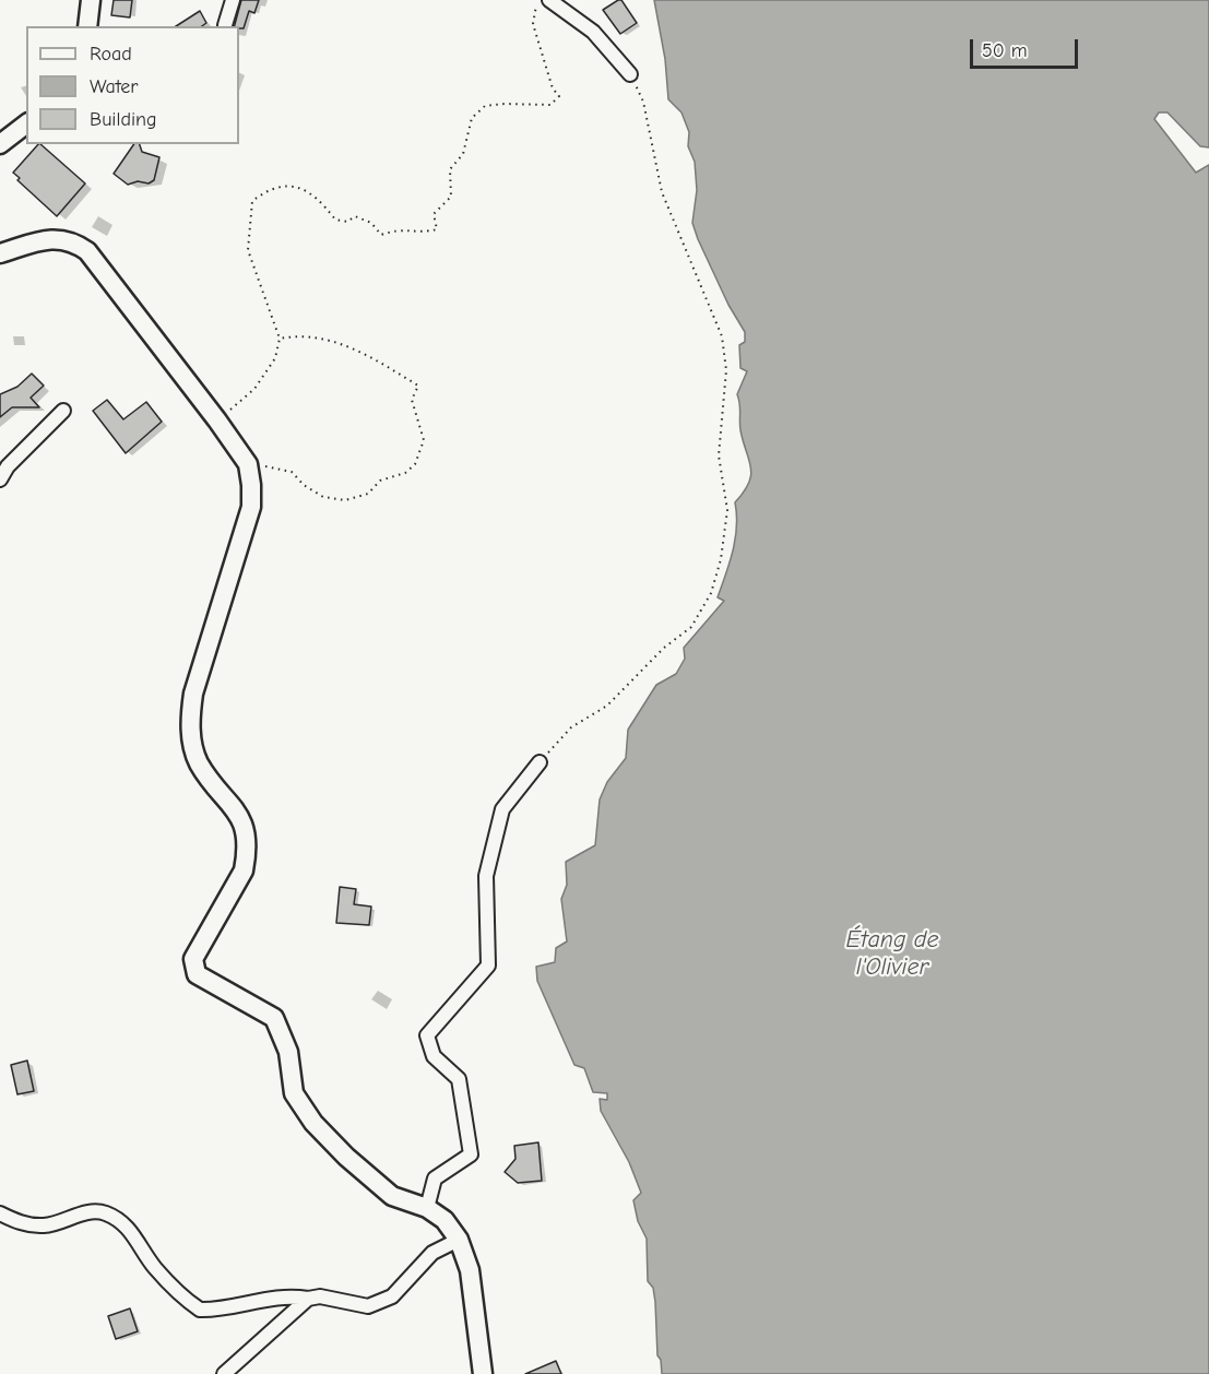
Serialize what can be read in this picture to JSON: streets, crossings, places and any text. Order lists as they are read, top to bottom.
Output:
{
  "water": ["Étang de l'Olivier"],
  "legend": ["Road", "Water", "Building"],
  "scale_bar": "50 m"
}
